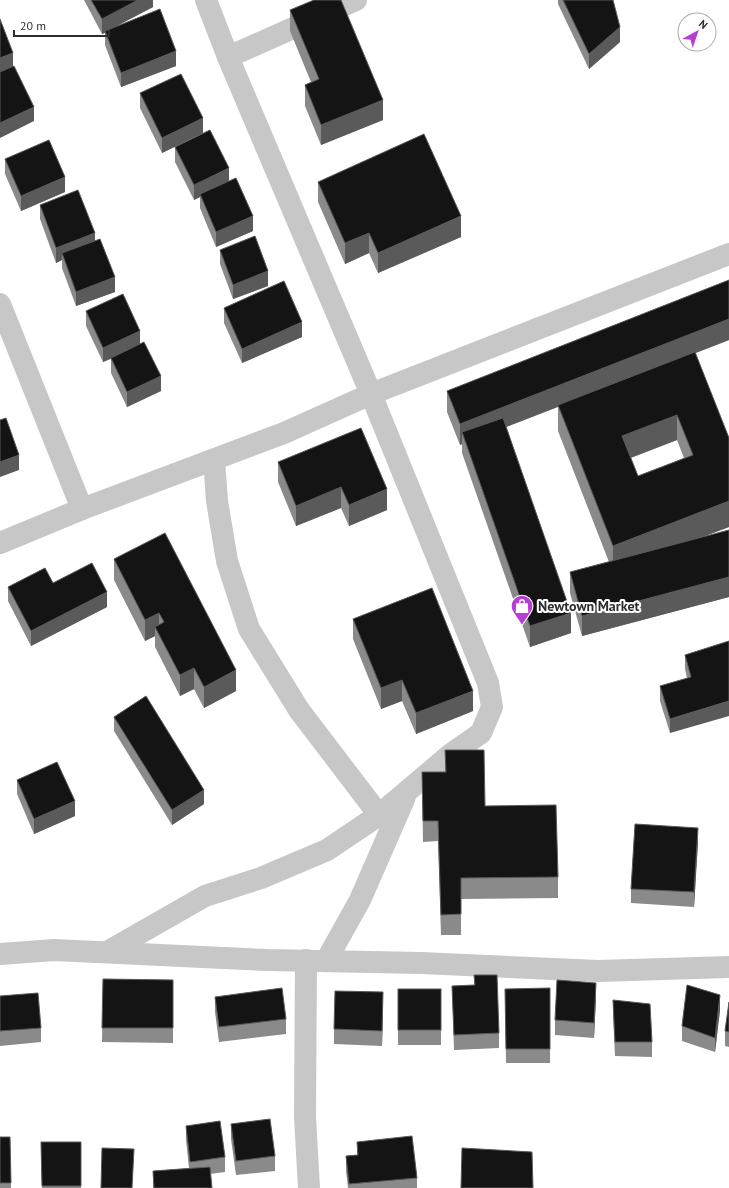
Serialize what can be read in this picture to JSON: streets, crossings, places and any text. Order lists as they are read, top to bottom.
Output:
{
  "places": {
    "shop": ["Newtown Market"]
  },
  "scale_bar": "20 m",
  "north": "top right"
}
